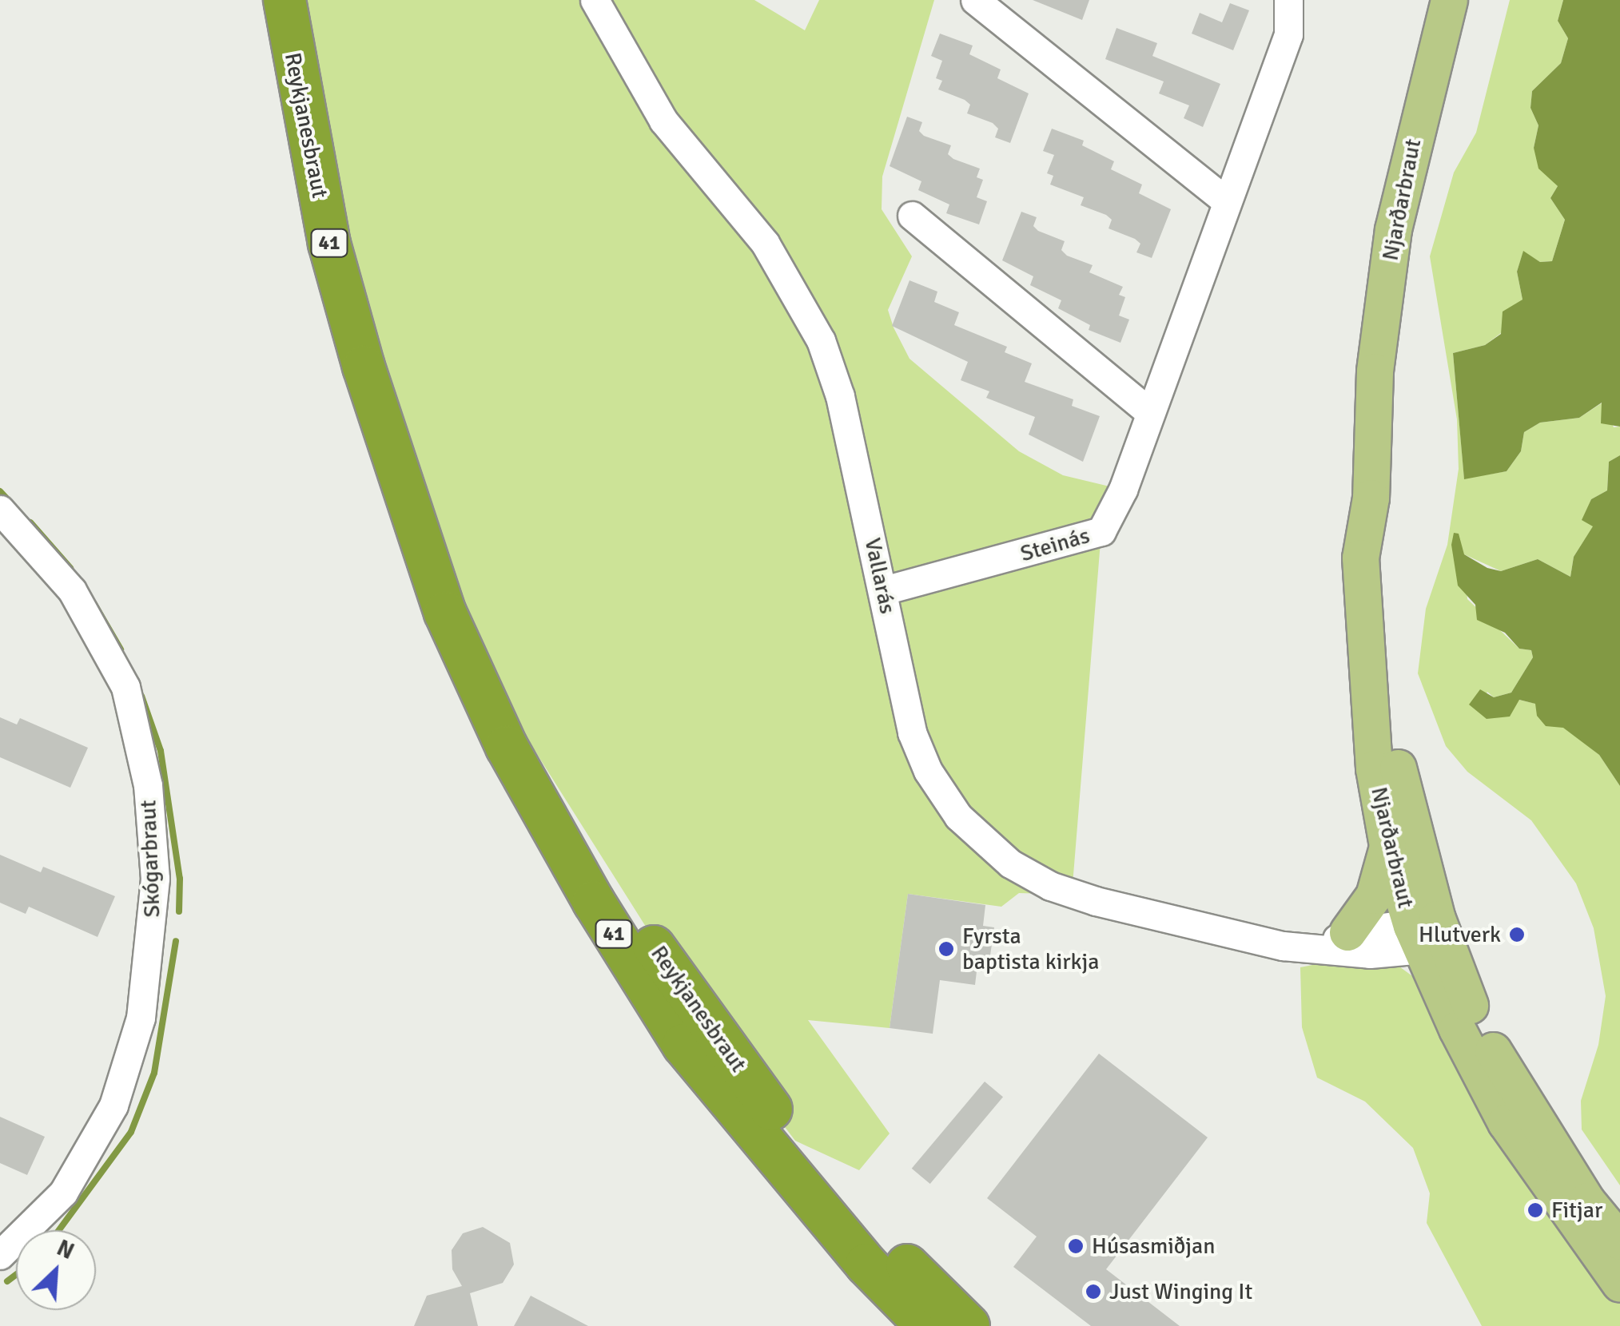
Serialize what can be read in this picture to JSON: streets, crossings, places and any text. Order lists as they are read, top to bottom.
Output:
{
  "streets": {
    "highway": ["Reykjanesbraut", "41"],
    "main road": ["Njarðarbraut"],
    "street": ["Steinás", "Vallarás", "Skógarbraut"]
  },
  "crossings": [
    ["Njarðarbraut", "Vallarás"],
    ["Steinás", "Vallarás"]
  ],
  "places": [
    "Hlutverk",
    "Fyrsta baptista kirkja",
    "Fitjar",
    "Húsasmiðjan",
    "Just Winging It"
  ],
  "north": "top right"
}
